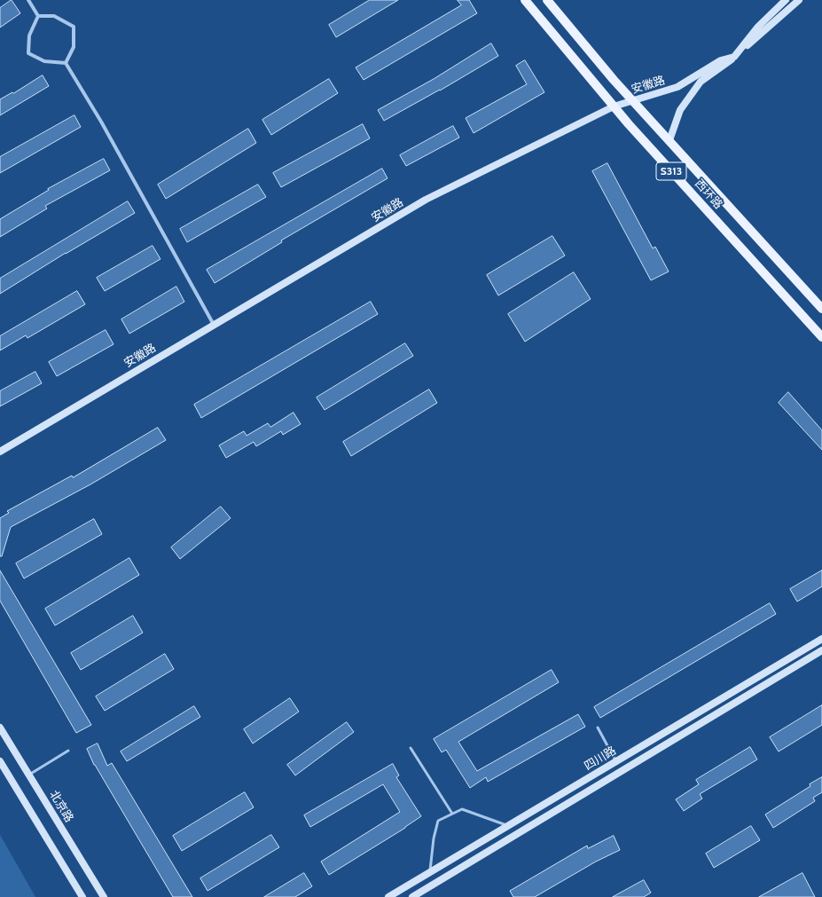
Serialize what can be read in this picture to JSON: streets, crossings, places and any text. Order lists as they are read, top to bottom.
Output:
{
  "streets": {
    "main road": ["S313", "西环路"],
    "street": ["安徽路", "四川路", "北京路"]
  },
  "crossings": [
    ["安徽路", "西环路"]
  ]
}
